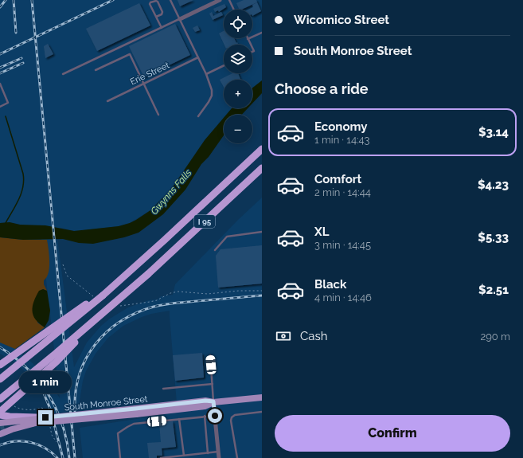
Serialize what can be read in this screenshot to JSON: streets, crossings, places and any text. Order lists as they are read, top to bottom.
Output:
{
  "streets": {
    "highway": ["I 95"],
    "main road": ["South Monroe Street"],
    "lane": ["Erie Street"]
  },
  "water": ["Gwynns Falls"],
  "page": {
    "banner": ["Wicomico Street", "South Monroe Street"],
    "map_buttons": ["+", "−"],
    "heading": "Choose a ride",
    "list": [
      {
        "name": "Economy",
        "note": "1 min · 14:43",
        "value": "$3.14"
      },
      {
        "name": "Comfort",
        "note": "2 min · 14:44",
        "value": "$4.23"
      },
      {
        "name": "XL",
        "note": "3 min · 14:45",
        "value": "$5.33"
      },
      {
        "name": "Black",
        "note": "4 min · 14:46",
        "value": "$2.51"
      }
    ],
    "pay": ["Cash", "290 m"],
    "bubble": "1 min",
    "buttons": "Confirm"
  }
}
